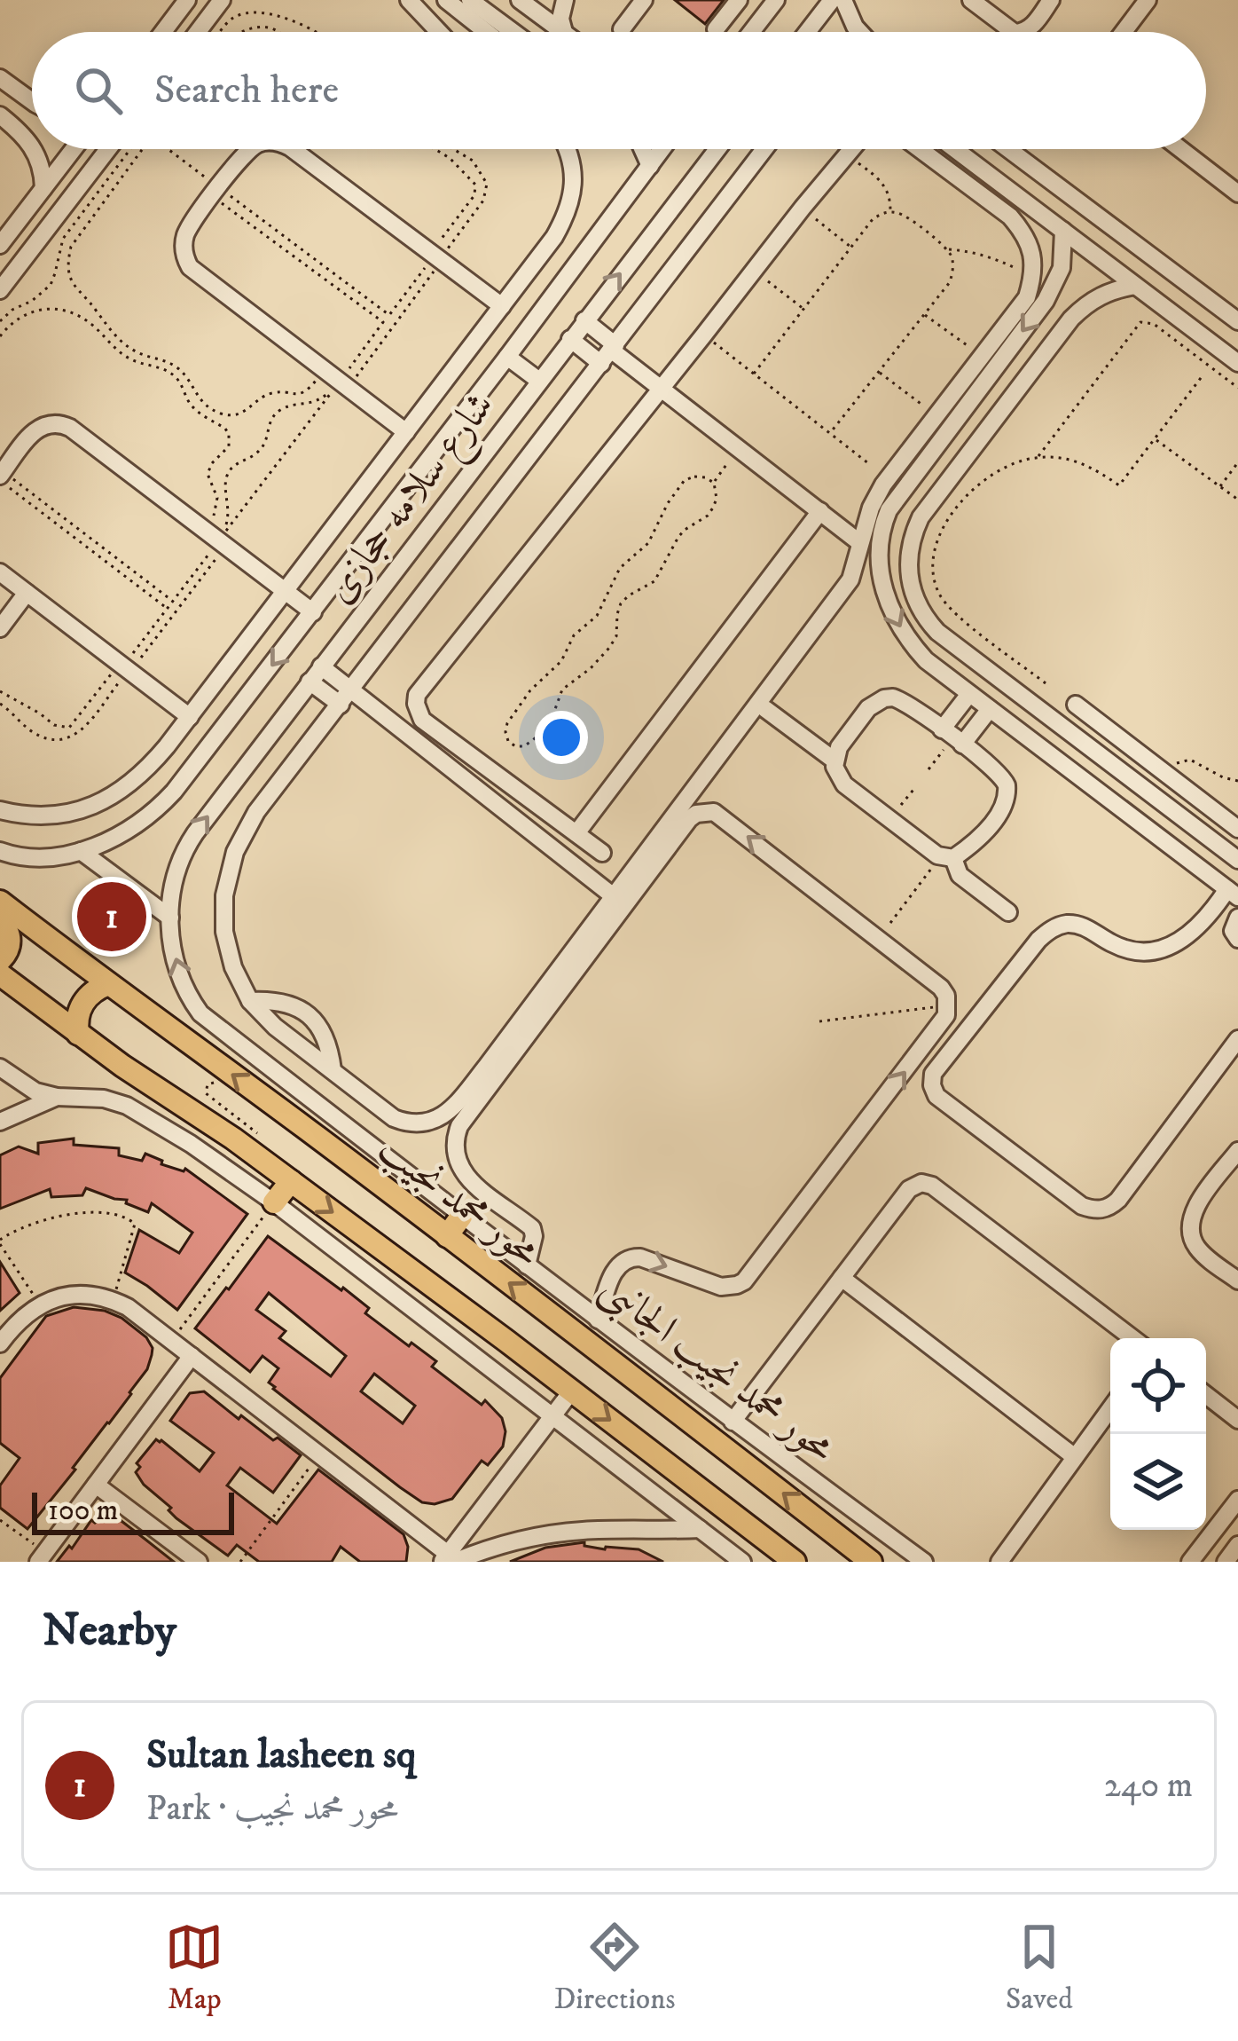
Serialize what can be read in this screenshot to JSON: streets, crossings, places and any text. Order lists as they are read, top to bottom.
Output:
{
  "streets": {
    "main road": ["محور محمد نجيب"],
    "street": ["شارع سلامه حجازى", "محور محمد نجيب الجانبى"]
  },
  "crossings": [
    ["شارع سلامه حجازى", "محور محمد نجيب الجانبى"]
  ],
  "scale_bar": "100 m",
  "page": {
    "search": "Search here",
    "pins": "1",
    "scale": "100 m",
    "heading": "Nearby",
    "list": [
      {
        "mark": "1",
        "name": "Sultan lasheen sq",
        "note": "Park · محور محمد نجيب",
        "value": "240 m"
      }
    ],
    "nav": ["Map", "Directions", "Saved"]
  }
}
